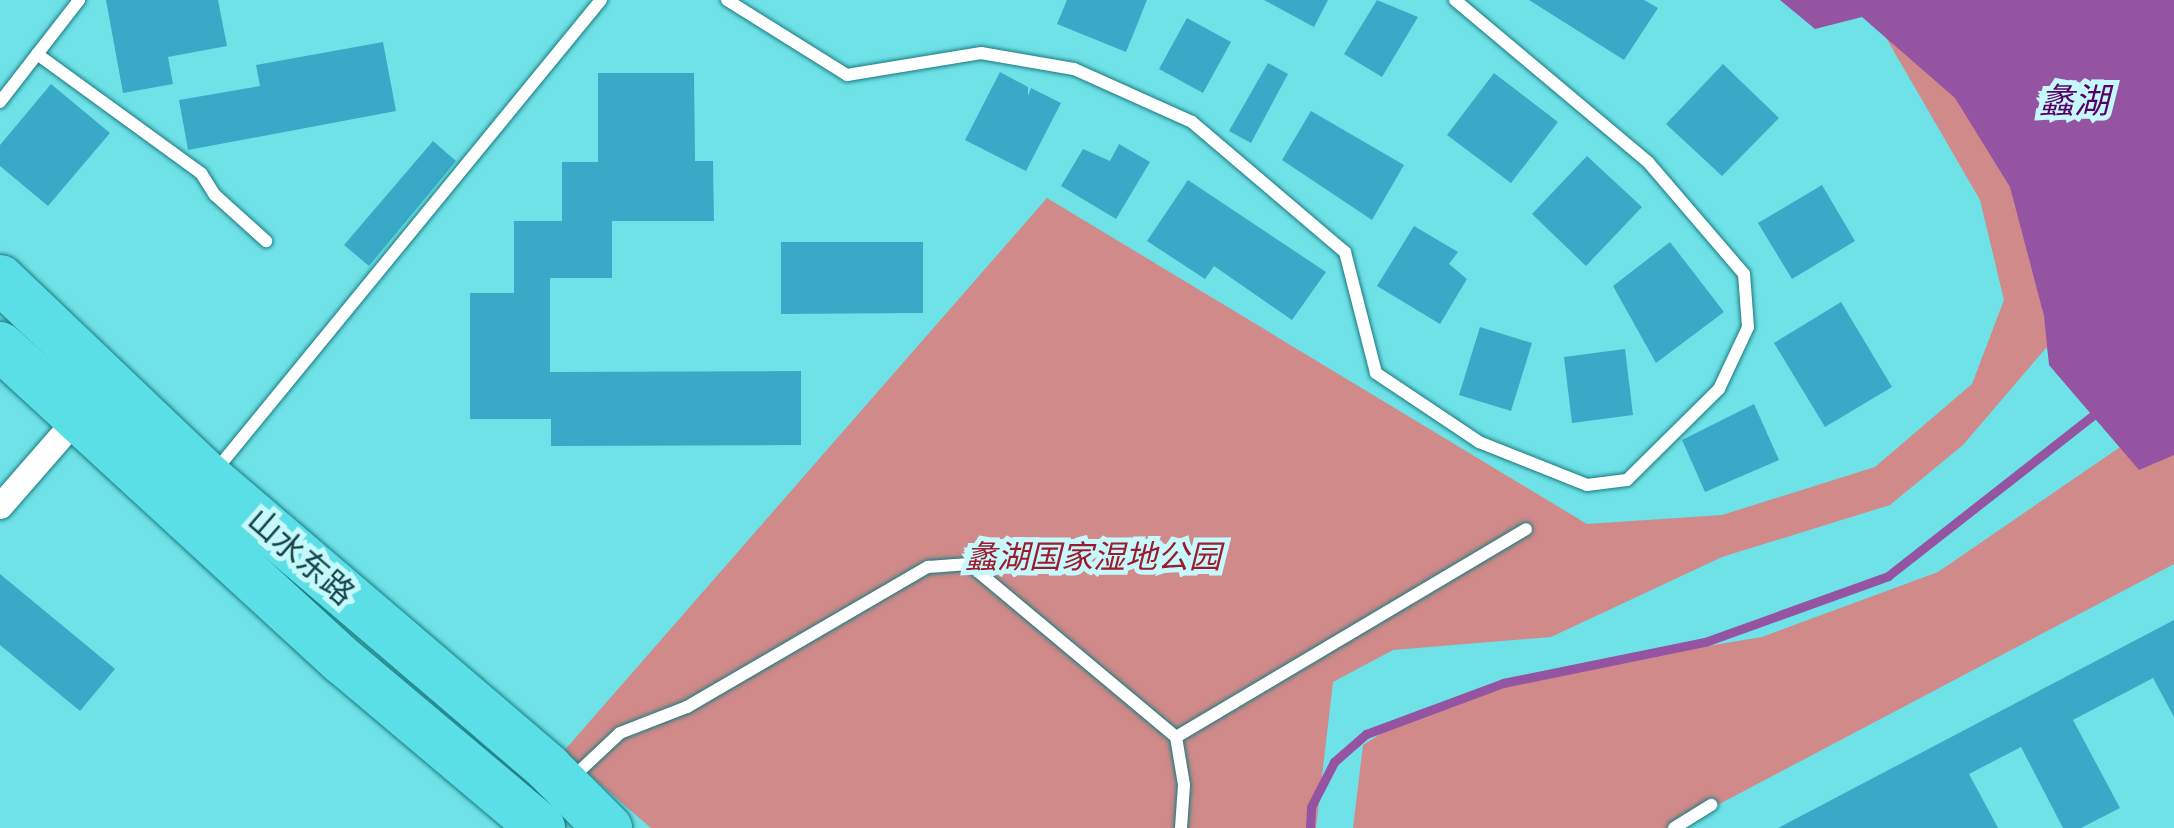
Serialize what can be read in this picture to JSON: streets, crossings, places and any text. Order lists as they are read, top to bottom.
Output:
{
  "streets": {
    "highway": ["山水东路"]
  },
  "water": ["蠡湖"],
  "parks": ["蠡湖国家湿地公园"]
}
